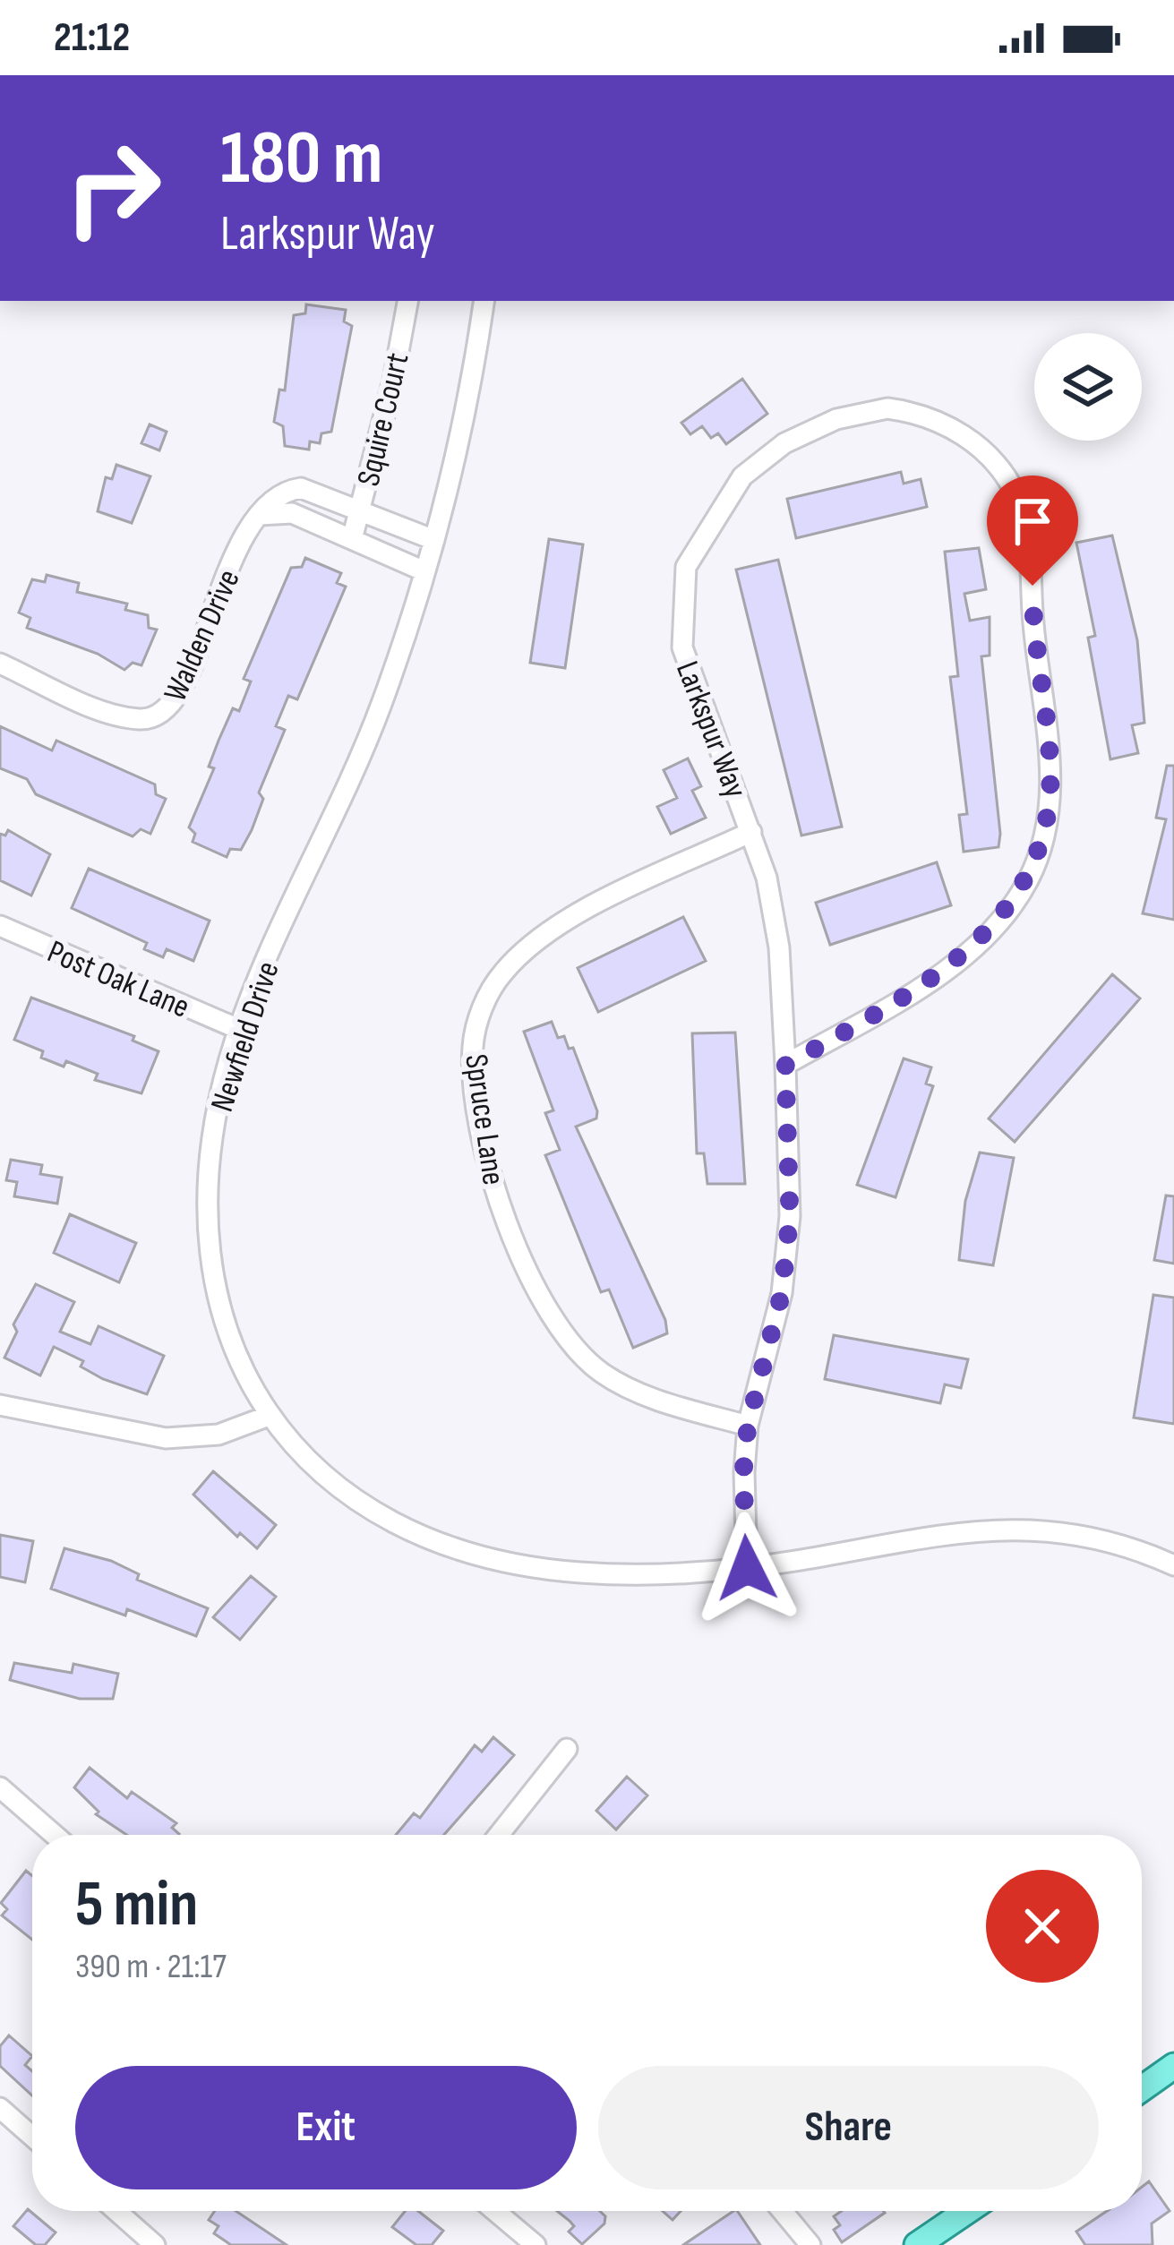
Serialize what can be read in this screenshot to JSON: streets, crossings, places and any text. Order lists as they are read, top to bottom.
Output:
{
  "streets": {
    "street": [
      "Squire Court",
      "Walden Drive",
      "Larkspur Way",
      "Post Oak Lane",
      "Newfield Drive",
      "Spruce Lane"
    ]
  },
  "crossings": [
    ["Larkspur Way", "Spruce Lane"],
    ["Post Oak Lane", "Newfield Drive"]
  ],
  "page": {
    "status": "21:12",
    "turn": ["180 m", "Larkspur Way"],
    "heading": ["5 min", "390 m · 21:17"],
    "buttons": ["Exit", "Share"]
  }
}
